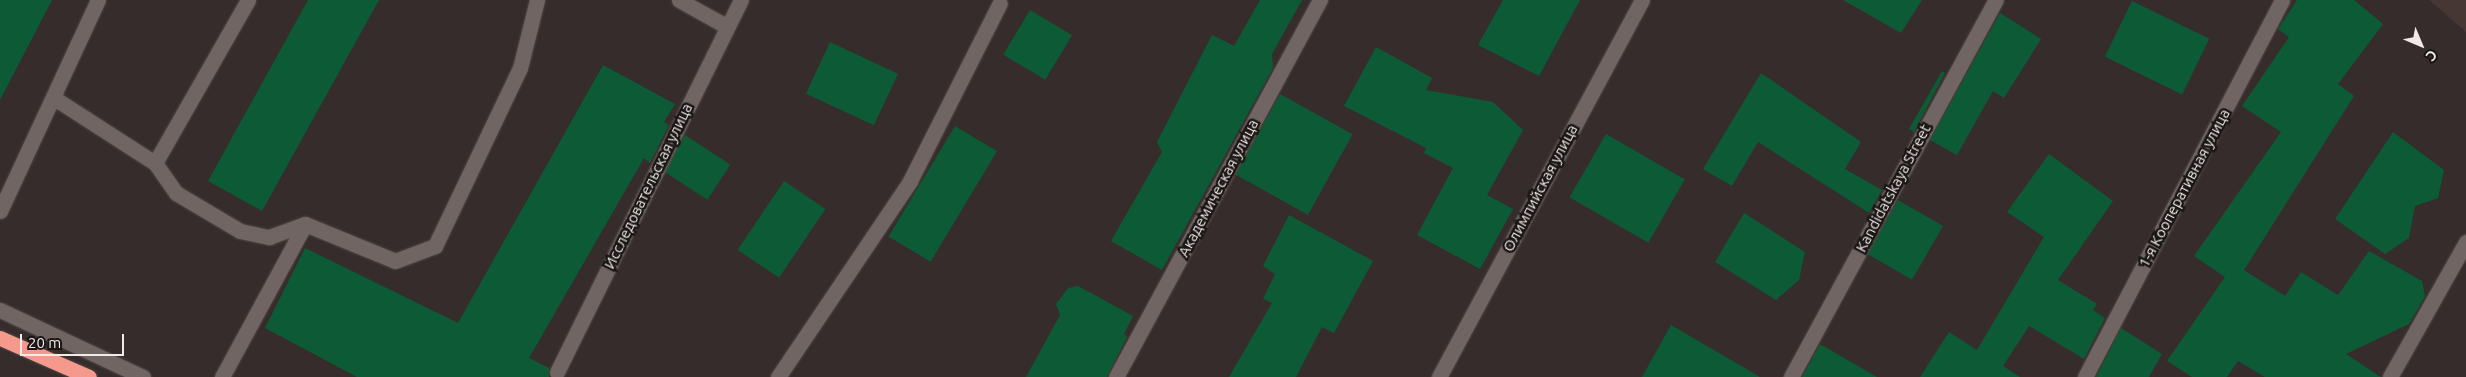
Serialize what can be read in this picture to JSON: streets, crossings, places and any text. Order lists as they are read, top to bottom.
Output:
{
  "streets": {
    "street": [
      "Исследовательская улица",
      "Академическая улица",
      "Олимпийская улица",
      "Kandidatskaya Street",
      "1-я Кооперативная улица"
    ]
  },
  "scale_bar": "20 m",
  "north": "bottom right"
}
